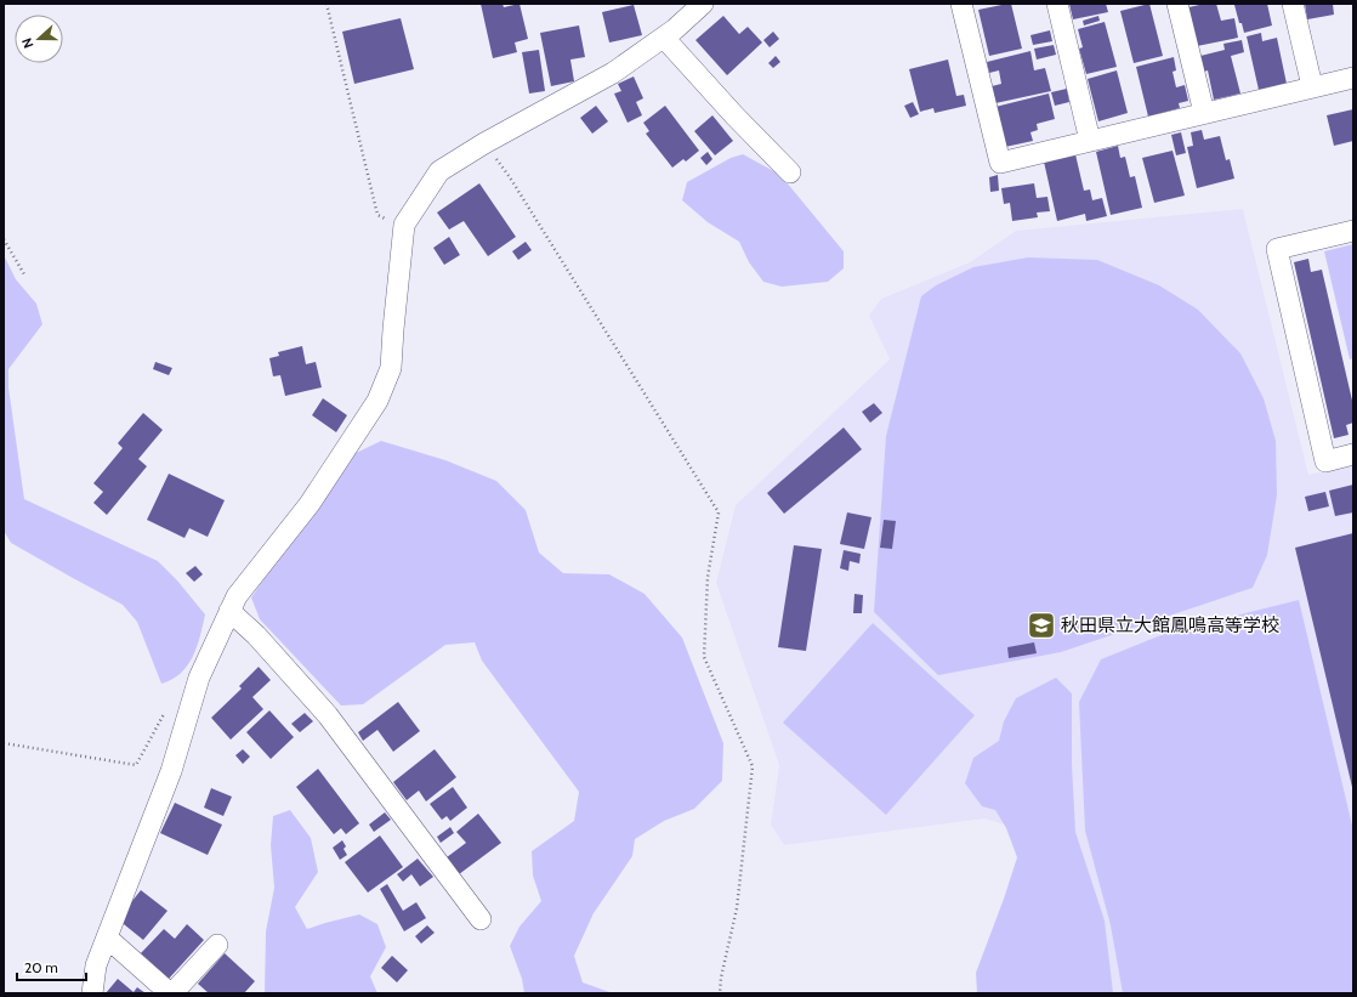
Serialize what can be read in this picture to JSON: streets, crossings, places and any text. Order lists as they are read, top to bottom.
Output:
{
  "places": {
    "school or university": ["秋田県立大館鳳鳴高等学校"]
  },
  "scale_bar": "20 m",
  "north": "left"
}
